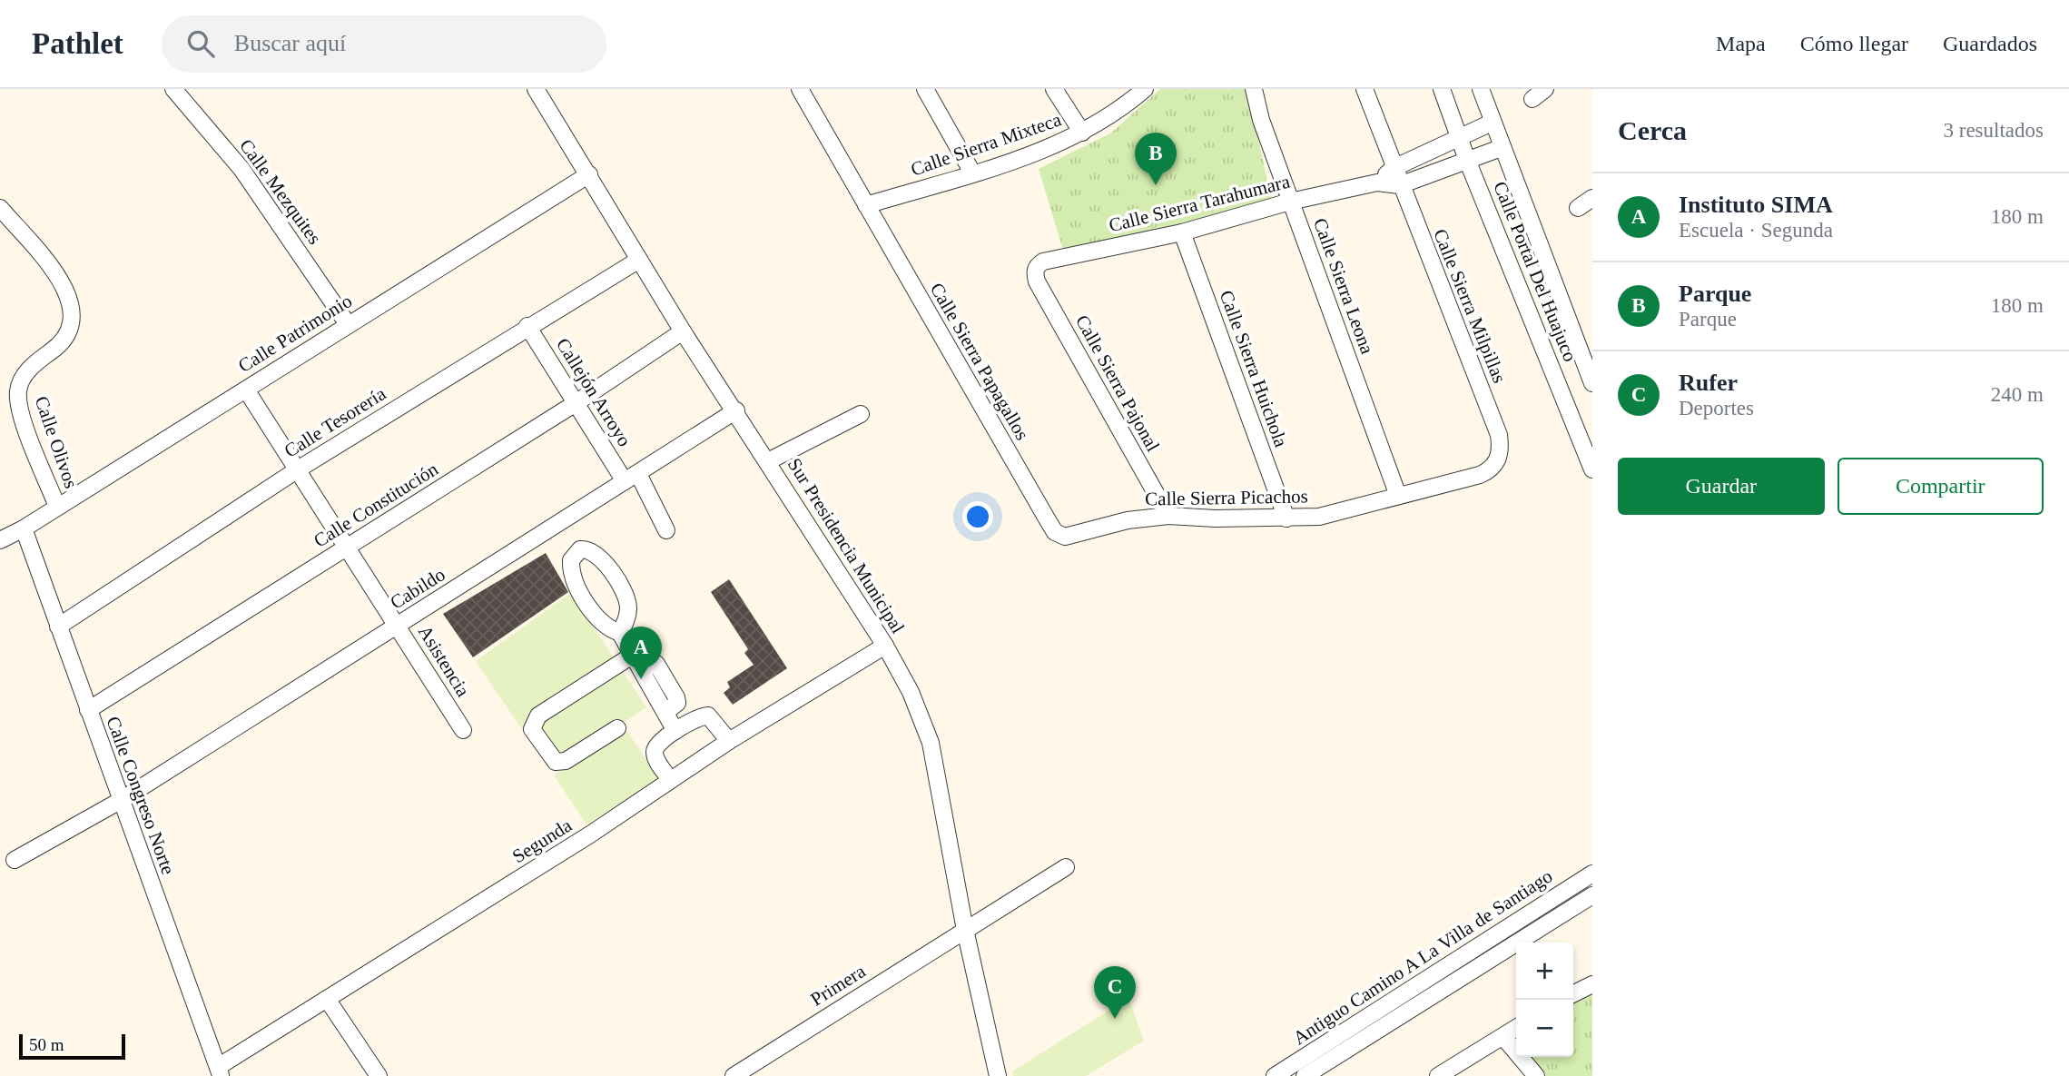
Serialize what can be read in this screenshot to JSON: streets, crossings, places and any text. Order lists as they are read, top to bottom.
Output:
{
  "streets": {
    "street": [
      "Calle Sierra Mixteca",
      "Calle Mezquites",
      "Calle Sierra Tarahumara",
      "Calle Portal Del Huajuco",
      "Calle Sierra Leona",
      "Calle Sierra Milpillas",
      "Calle Patrimonio",
      "Calle Sierra Papagallos",
      "Calle Sierra Huichola",
      "Calle Sierra Pajonal",
      "Callejón Arroyo",
      "Calle Tesorería",
      "Calle Olivos",
      "Calle Sierra Picachos",
      "Calle Constitución",
      "Sur Presidencia Municipal",
      "Cabildo",
      "Asistencia",
      "Calle Congreso Norte",
      "Segunda",
      "Antiguo Camino A La Villa de Santiago",
      "Primera"
    ]
  },
  "crossings": [
    ["Calle Sierra Mixteca", "Calle Sierra Papagallos"],
    ["Calle Mezquites", "Calle Patrimonio"],
    ["Calle Sierra Tarahumara", "Calle Portal Del Huajuco"],
    ["Calle Sierra Tarahumara", "Calle Sierra Leona"],
    ["Calle Sierra Tarahumara", "Calle Sierra Milpillas"],
    ["Calle Sierra Tarahumara", "Calle Sierra Huichola"],
    ["Calle Sierra Tarahumara", "Calle Sierra Pajonal"],
    ["Calle Sierra Leona", "Calle Sierra Picachos"],
    ["Calle Sierra Milpillas", "Calle Sierra Picachos"],
    ["Calle Patrimonio", "Calle Olivos"],
    ["Calle Patrimonio", "Sur Presidencia Municipal"],
    ["Calle Patrimonio", "Asistencia"],
    ["Calle Patrimonio", "Calle Congreso Norte"],
    ["Calle Sierra Papagallos", "Calle Sierra Picachos"],
    ["Calle Sierra Huichola", "Calle Sierra Picachos"],
    ["Calle Sierra Pajonal", "Calle Sierra Picachos"],
    ["Callejón Arroyo", "Calle Tesorería"],
    ["Callejón Arroyo", "Calle Constitución"],
    ["Callejón Arroyo", "Cabildo"],
    ["Calle Tesorería", "Sur Presidencia Municipal"],
    ["Calle Tesorería", "Asistencia"],
    ["Calle Tesorería", "Calle Congreso Norte"],
    ["Calle Constitución", "Sur Presidencia Municipal"],
    ["Calle Constitución", "Asistencia"],
    ["Calle Constitución", "Calle Congreso Norte"],
    ["Sur Presidencia Municipal", "Cabildo"],
    ["Sur Presidencia Municipal", "Segunda"],
    ["Sur Presidencia Municipal", "Primera"],
    ["Cabildo", "Asistencia"],
    ["Cabildo", "Calle Congreso Norte"],
    ["Calle Congreso Norte", "Segunda"]
  ],
  "scale_bar": "50 m",
  "page": {
    "header": "Pathlet",
    "search": "Buscar aquí",
    "nav": ["Mapa", "Cómo llegar", "Guardados"],
    "heading": ["Cerca", "3 resultados"],
    "pins": ["B", "A", "C"],
    "list": [
      {
        "mark": "A",
        "name": "Instituto SIMA",
        "note": "Escuela · Segunda",
        "value": "180 m"
      },
      {
        "mark": "B",
        "name": "Parque",
        "note": "Parque",
        "value": "180 m"
      },
      {
        "mark": "C",
        "name": "Rufer",
        "note": "Deportes",
        "value": "240 m"
      }
    ],
    "buttons": ["Guardar", "Compartir"],
    "map_buttons": ["+", "−"],
    "scale": "50 m"
  }
}
